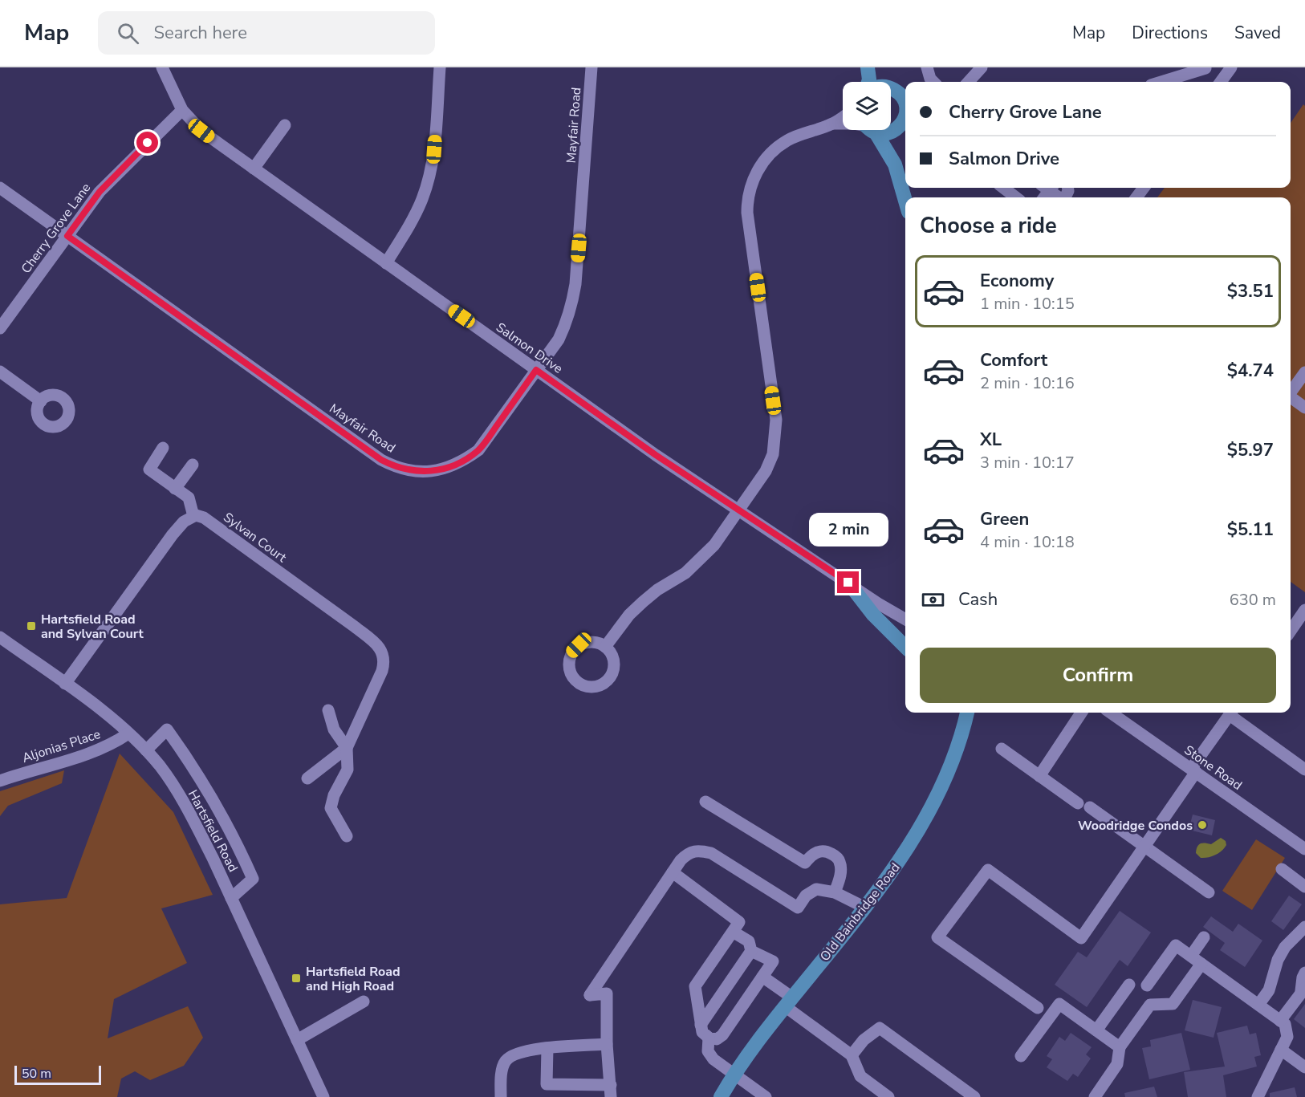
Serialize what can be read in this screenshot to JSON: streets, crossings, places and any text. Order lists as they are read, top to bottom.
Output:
{
  "streets": {
    "main road": ["Old Bainbridge Road"],
    "street": [
      "Mayfair Road",
      "Cherry Grove Lane",
      "Salmon Drive",
      "Sylvan Court",
      "Aljonias Place",
      "Stone Road",
      "Hartsfield Road"
    ]
  },
  "crossings": [
    ["Mayfair Road", "Cherry Grove Lane"],
    ["Mayfair Road", "Salmon Drive"],
    ["Cherry Grove Lane", "Salmon Drive"],
    ["Aljonias Place", "Hartsfield Road"]
  ],
  "places": {
    "transit": ["Hartsfield Road and Sylvan Court", "Hartsfield Road and High Road"],
    "other": ["Woodridge Condos"]
  },
  "scale_bar": "50 m",
  "page": {
    "header": "Map",
    "search": "Search here",
    "nav": ["Map", "Directions", "Saved"],
    "banner": ["Cherry Grove Lane", "Salmon Drive"],
    "heading": "Choose a ride",
    "list": [
      {
        "name": "Economy",
        "note": "1 min · 10:15",
        "value": "$3.51"
      },
      {
        "name": "Comfort",
        "note": "2 min · 10:16",
        "value": "$4.74"
      },
      {
        "name": "XL",
        "note": "3 min · 10:17",
        "value": "$5.97"
      },
      {
        "name": "Green",
        "note": "4 min · 10:18",
        "value": "$5.11"
      }
    ],
    "bubble": "2 min",
    "pay": ["Cash", "630 m"],
    "buttons": "Confirm",
    "scale": "50 m"
  }
}
